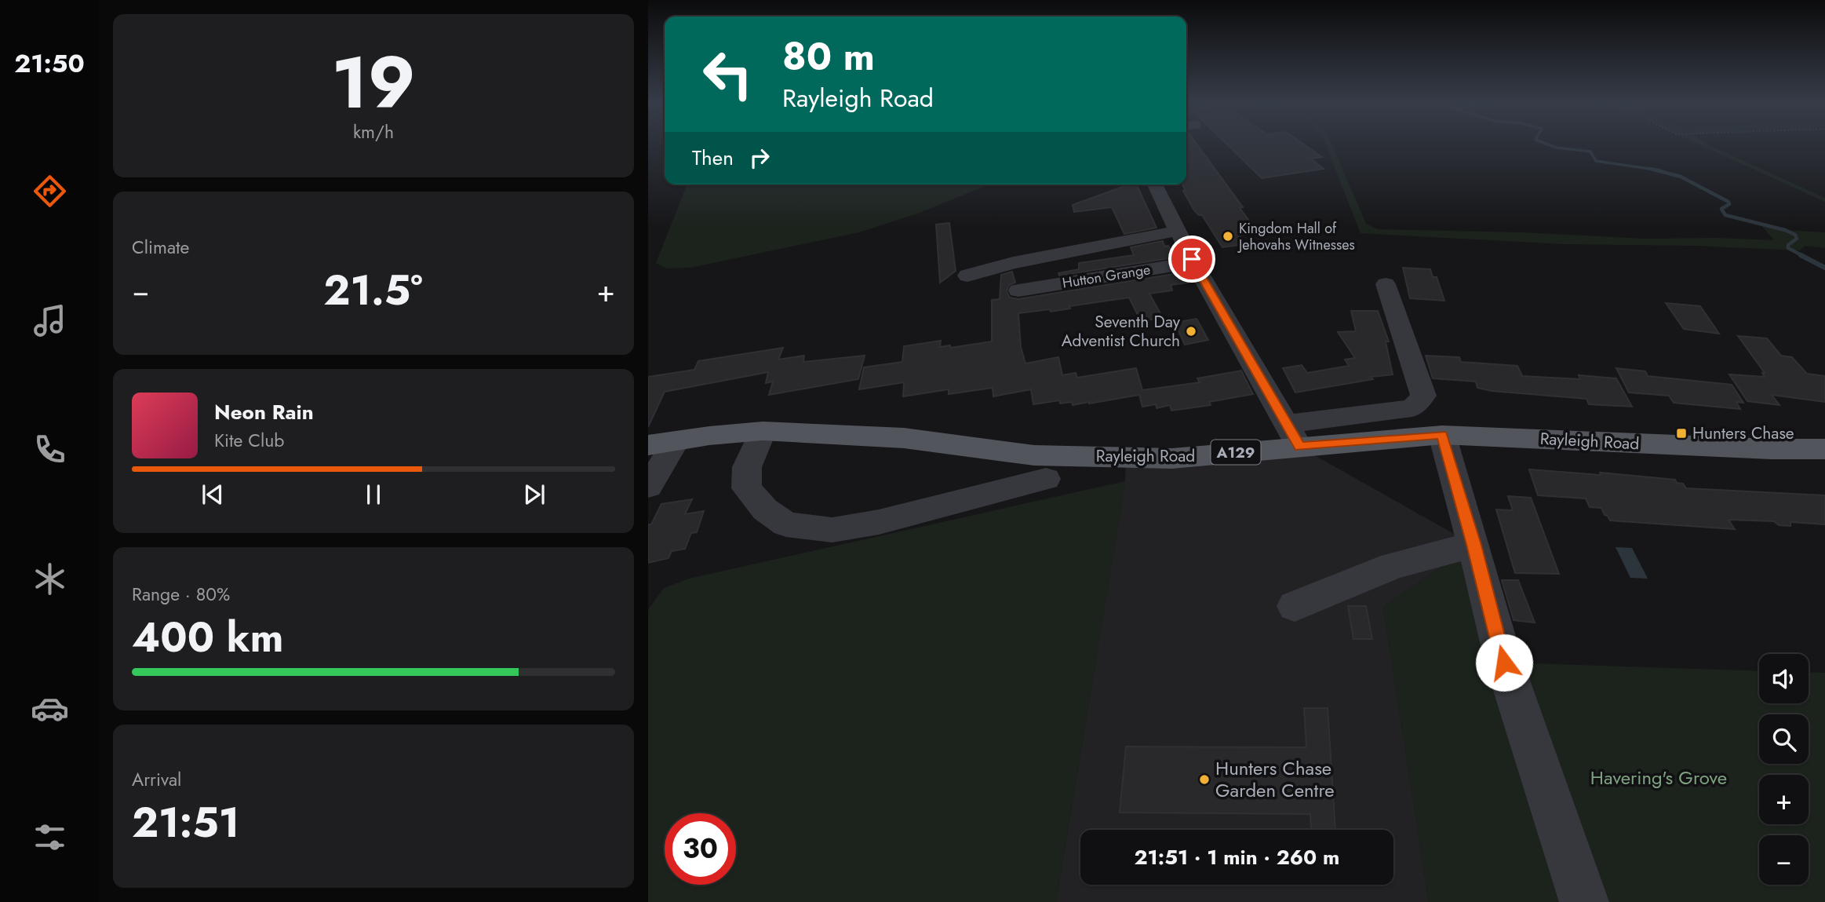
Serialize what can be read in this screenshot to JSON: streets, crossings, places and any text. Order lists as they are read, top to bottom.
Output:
{
  "streets": {
    "main road": ["Rayleigh Road", "A129"],
    "street": ["Hutton Grange"]
  },
  "parks": ["Havering's Grove"],
  "places": {
    "other": ["Kingdom Hall of Jehovahs Witnesses", "Seventh Day Adventist Church", "Hunters Chase Garden Centre"],
    "transit": ["Hunters Chase"]
  },
  "page": {
    "tabs": "21:50",
    "tile": [
      ["19", "km/h"],
      "Climate",
      ["Range · 80%", "400 km"],
      ["Arrival", "21:51"]
    ],
    "turn": ["80 m", "Rayleigh Road"],
    "then": "Then",
    "heat": ["−", "21.5°", "+"],
    "song": ["Neon Rain", "Kite Club"],
    "map_buttons": ["+", "−"],
    "limit": "30",
    "trip": "21:51 · 1 min · 260 m"
  }
}
